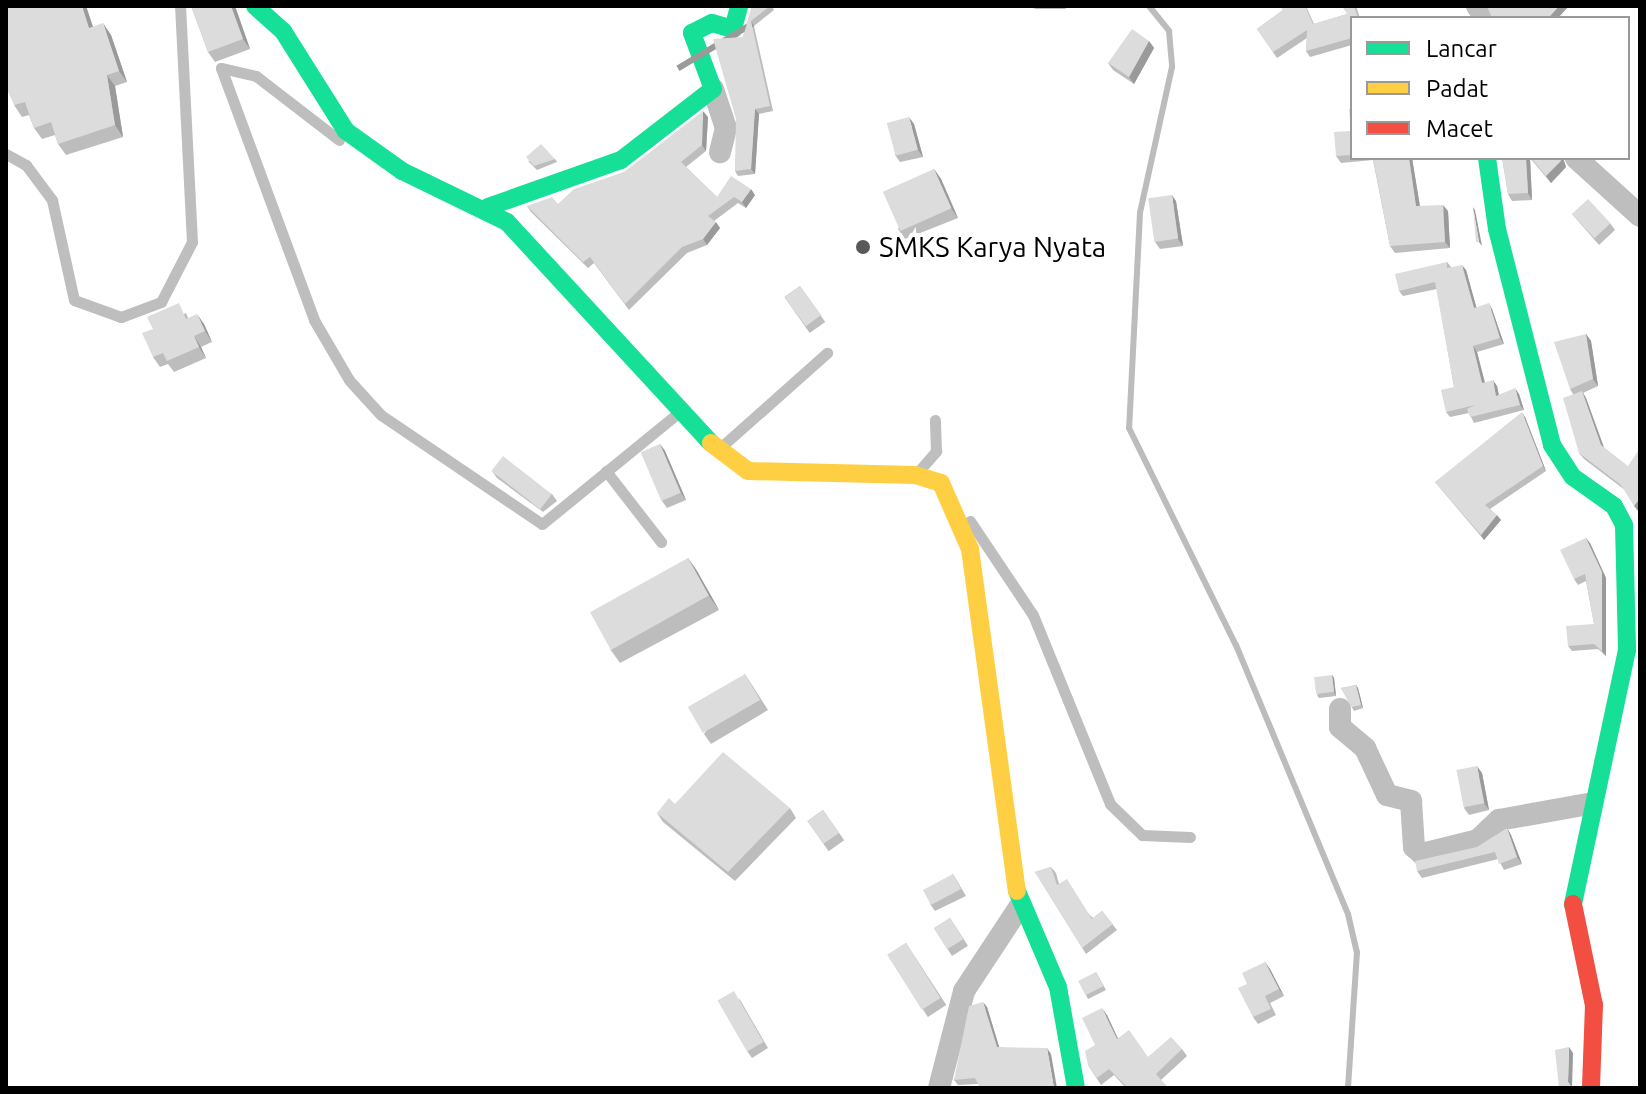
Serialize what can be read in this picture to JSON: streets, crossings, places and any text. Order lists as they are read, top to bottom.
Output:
{
  "places": ["SMKS Karya Nyata"],
  "legend": ["Lancar", "Padat", "Macet"]
}
